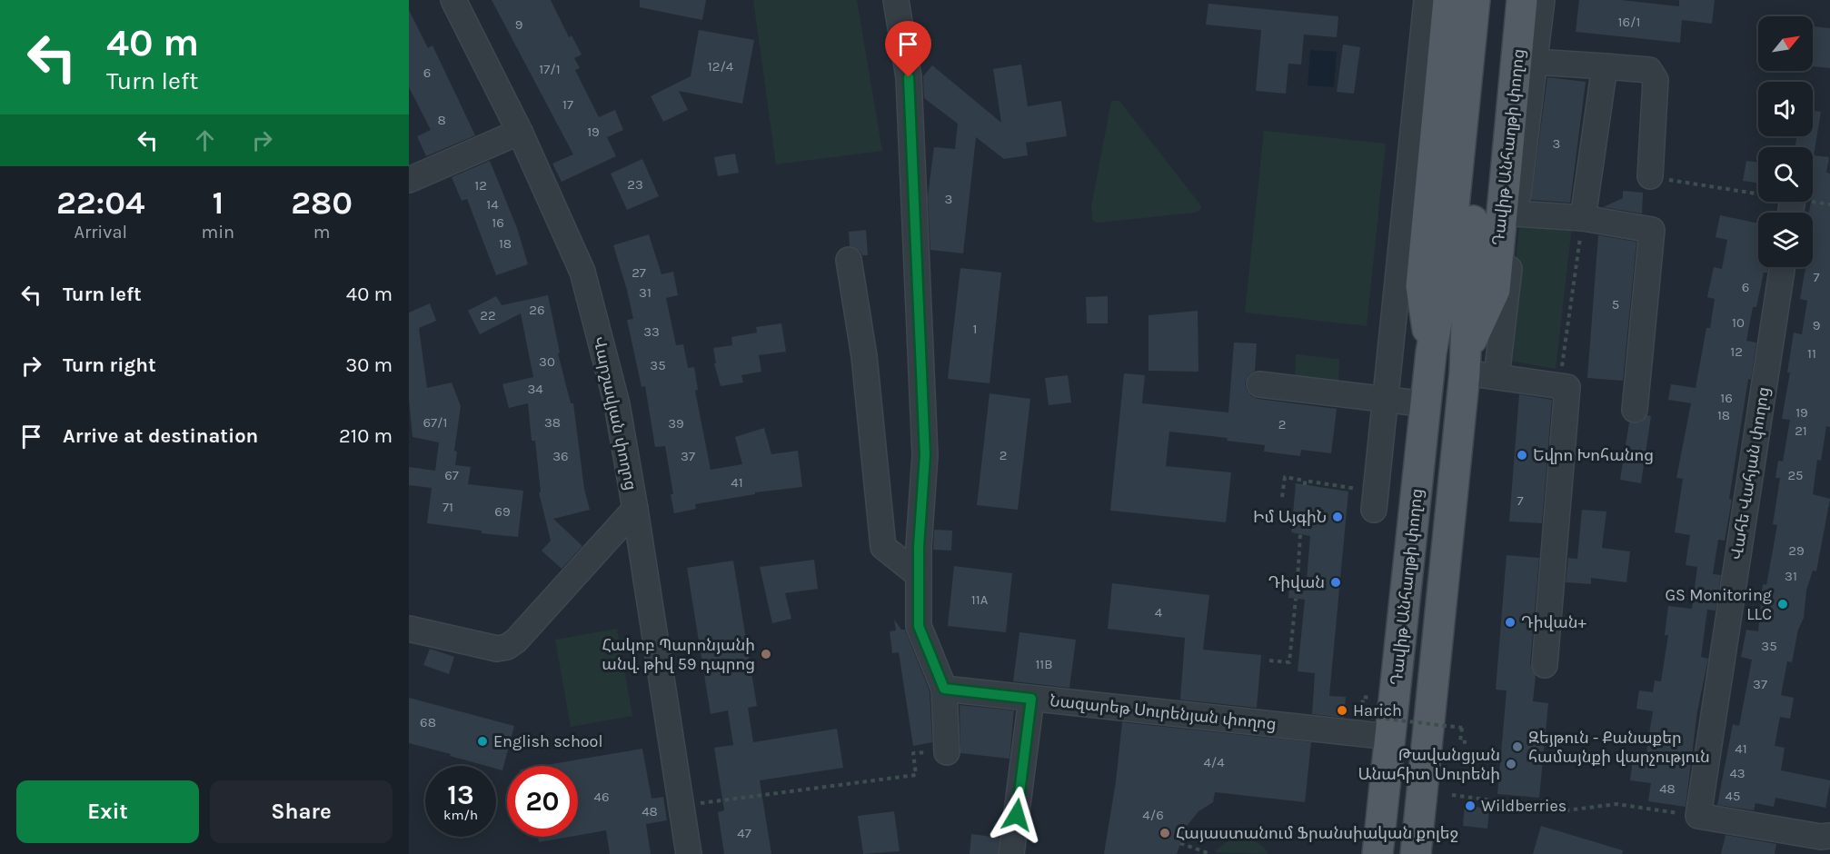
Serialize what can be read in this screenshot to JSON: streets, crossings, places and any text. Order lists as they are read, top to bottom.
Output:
{
  "streets": {
    "main road": ["Դավիթ Անհաղթի փողոց"],
    "street": ["Վարշավյան փողոց", "Վահե Վահյան փողոց", "Նազարեթ Սուրենյան փողոց"]
  },
  "crossings": [
    ["Դավիթ Անհաղթի փողոց", "Նազարեթ Սուրենյան փողոց"]
  ],
  "places": [
    "Եվրո Խոհանոց",
    "Իմ ԱյգիՆ",
    "Դիվան",
    "GS Monitoring LLC",
    "Դիվան+",
    "Հակոբ Պարոնյանի անվ. թիվ 59 դպրոց",
    "Harich",
    "English school",
    "Զեյթուն - Քանաքեր համայնքի վարչություն",
    "Թավանցյան Անահիտ Սուրենի",
    "Wildberries",
    "Հայաստանում Ֆրանսիական քոլեջ"
  ],
  "house_numbers": [
    "16/1",
    "9",
    "12/4",
    "17/1",
    "6",
    "17",
    "8",
    "19",
    "3",
    "23",
    "12",
    "3",
    "14",
    "16",
    "18",
    "27",
    "7",
    "6",
    "31",
    "5",
    "26",
    "22",
    "10",
    "9",
    "1",
    "33",
    "12",
    "11",
    "30",
    "35",
    "34",
    "16",
    "19",
    "18",
    "67/1",
    "38",
    "39",
    "2",
    "21",
    "2",
    "36",
    "37",
    "67",
    "25",
    "41",
    "7",
    "71",
    "69",
    "29",
    "31",
    "11A",
    "4",
    "35",
    "11B",
    "37",
    "68",
    "41",
    "4/4",
    "43",
    "48",
    "45",
    "46",
    "48",
    "4/6",
    "47"
  ],
  "north": "top right",
  "page": {
    "turn": ["40 m", "Turn left"],
    "eta": [
      "22:04",
      "Arrival",
      "1",
      "min",
      "280",
      "m"
    ],
    "list": [
      {
        "name": "Turn left",
        "value": "40 m"
      },
      {
        "name": "Turn right",
        "value": "30 m"
      },
      {
        "name": "Arrive at destination",
        "value": "210 m"
      }
    ],
    "speed": "13 km/h",
    "limit": "20",
    "buttons": ["Exit", "Share"]
  }
}
